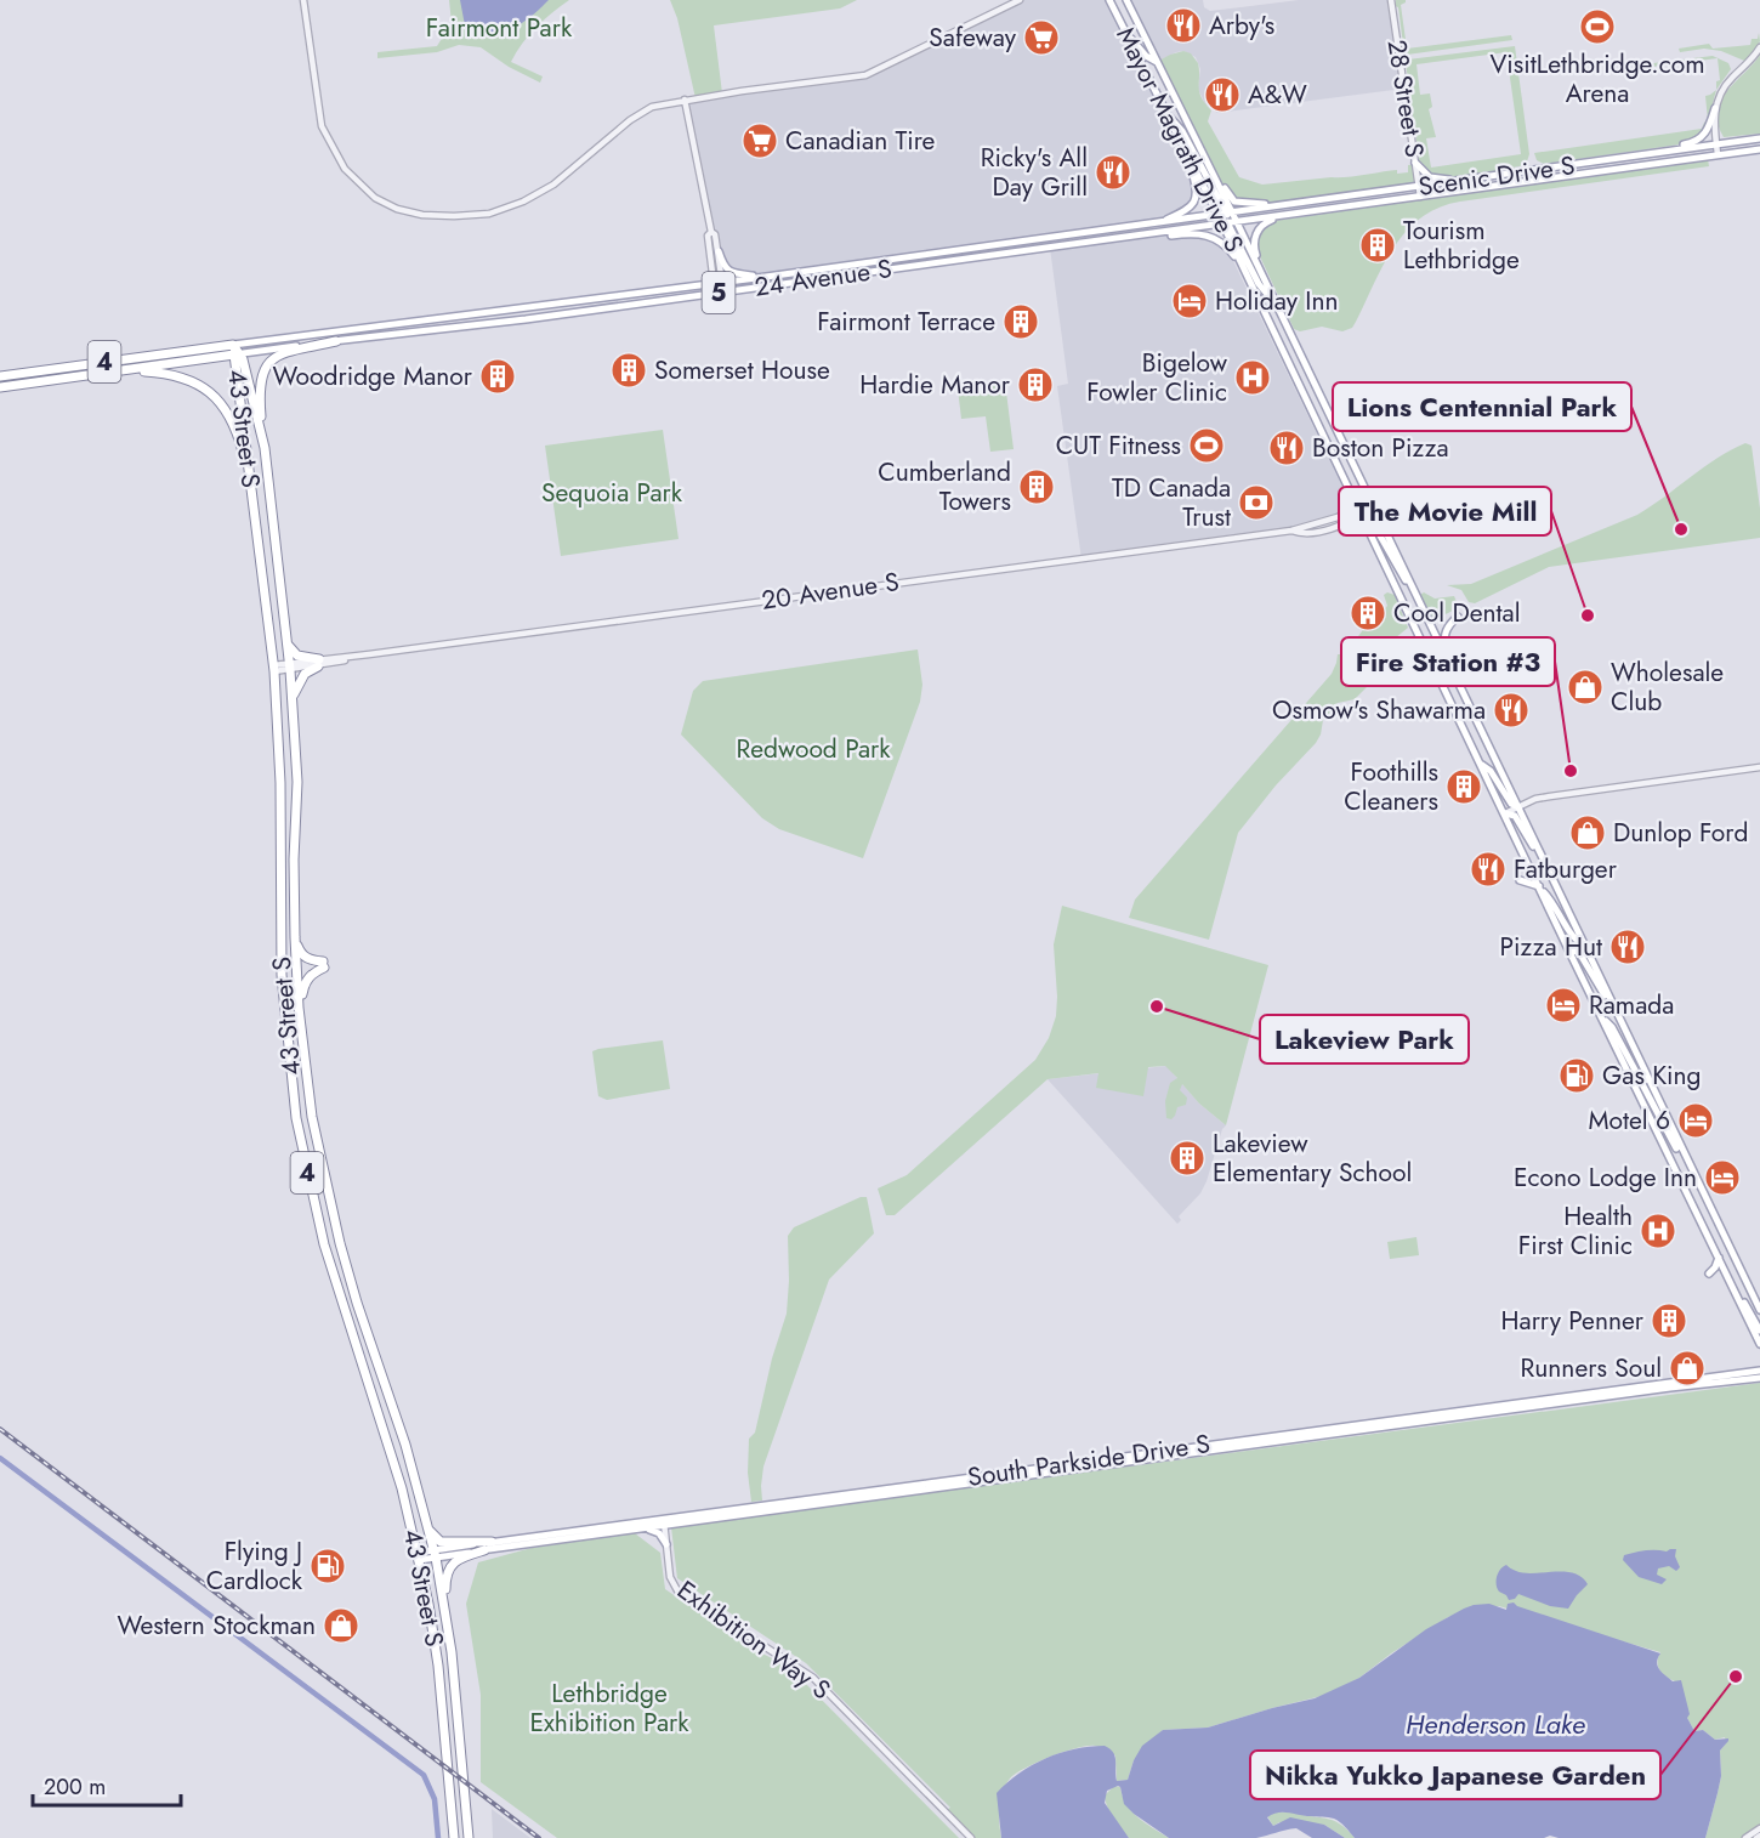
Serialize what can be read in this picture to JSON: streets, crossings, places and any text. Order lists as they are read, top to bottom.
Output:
{
  "streets": {
    "highway": ["4", "43 Street S"],
    "main road": [
      "Mayor Magrath Drive S",
      "Scenic Drive S",
      "24 Avenue S",
      "5",
      "South Parkside Drive S"
    ],
    "street": ["28 Street S", "20 Avenue S", "Exhibition Way S"]
  },
  "crossings": [
    ["28 Street S", "Scenic Drive S"],
    ["Mayor Magrath Drive S", "Scenic Drive S"],
    ["Mayor Magrath Drive S", "24 Avenue S"],
    ["Mayor Magrath Drive S", "20 Avenue S"],
    ["Scenic Drive S", "24 Avenue S"],
    ["24 Avenue S", "4"],
    ["24 Avenue S", "43 Street S"],
    ["4", "43 Street S"],
    ["43 Street S", "20 Avenue S"],
    ["43 Street S", "South Parkside Drive S"],
    ["South Parkside Drive S", "Exhibition Way S"]
  ],
  "water": ["Henderson Lake"],
  "parks": [
    "Fairmont Park",
    "Sequoia Park",
    "Redwood Park",
    "Lethbridge Exhibition Park"
  ],
  "places": {
    "restaurant": [
      "Arby's",
      "A&W",
      "Ricky's All Day Grill",
      "Boston Pizza",
      "Osmow's Shawarma",
      "Fatburger",
      "Pizza Hut"
    ],
    "sports": ["VisitLethbridge.com Arena", "CUT Fitness"],
    "supermarket": ["Safeway", "Canadian Tire"],
    "building": [
      "Tourism Lethbridge",
      "Fairmont Terrace",
      "Somerset House",
      "Woodridge Manor",
      "Hardie Manor",
      "Cumberland Towers",
      "Cool Dental",
      "Foothills Cleaners",
      "Lakeview Elementary School",
      "Harry Penner"
    ],
    "hotel": [
      "Holiday Inn",
      "Ramada",
      "Motel 6",
      "Econo Lodge Inn"
    ],
    "hospital": ["Bigelow Fowler Clinic", "Health First Clinic"],
    "bank": ["TD Canada Trust"],
    "other": [
      "Lions Centennial Park",
      "The Movie Mill",
      "Fire Station #3",
      "Lakeview Park",
      "Nikka Yukko Japanese Garden"
    ],
    "shop": [
      "Wholesale Club",
      "Dunlop Ford",
      "Runners Soul",
      "Western Stockman"
    ],
    "fuel station": ["Gas King", "Flying J Cardlock"]
  },
  "scale_bar": "200 m"
}
